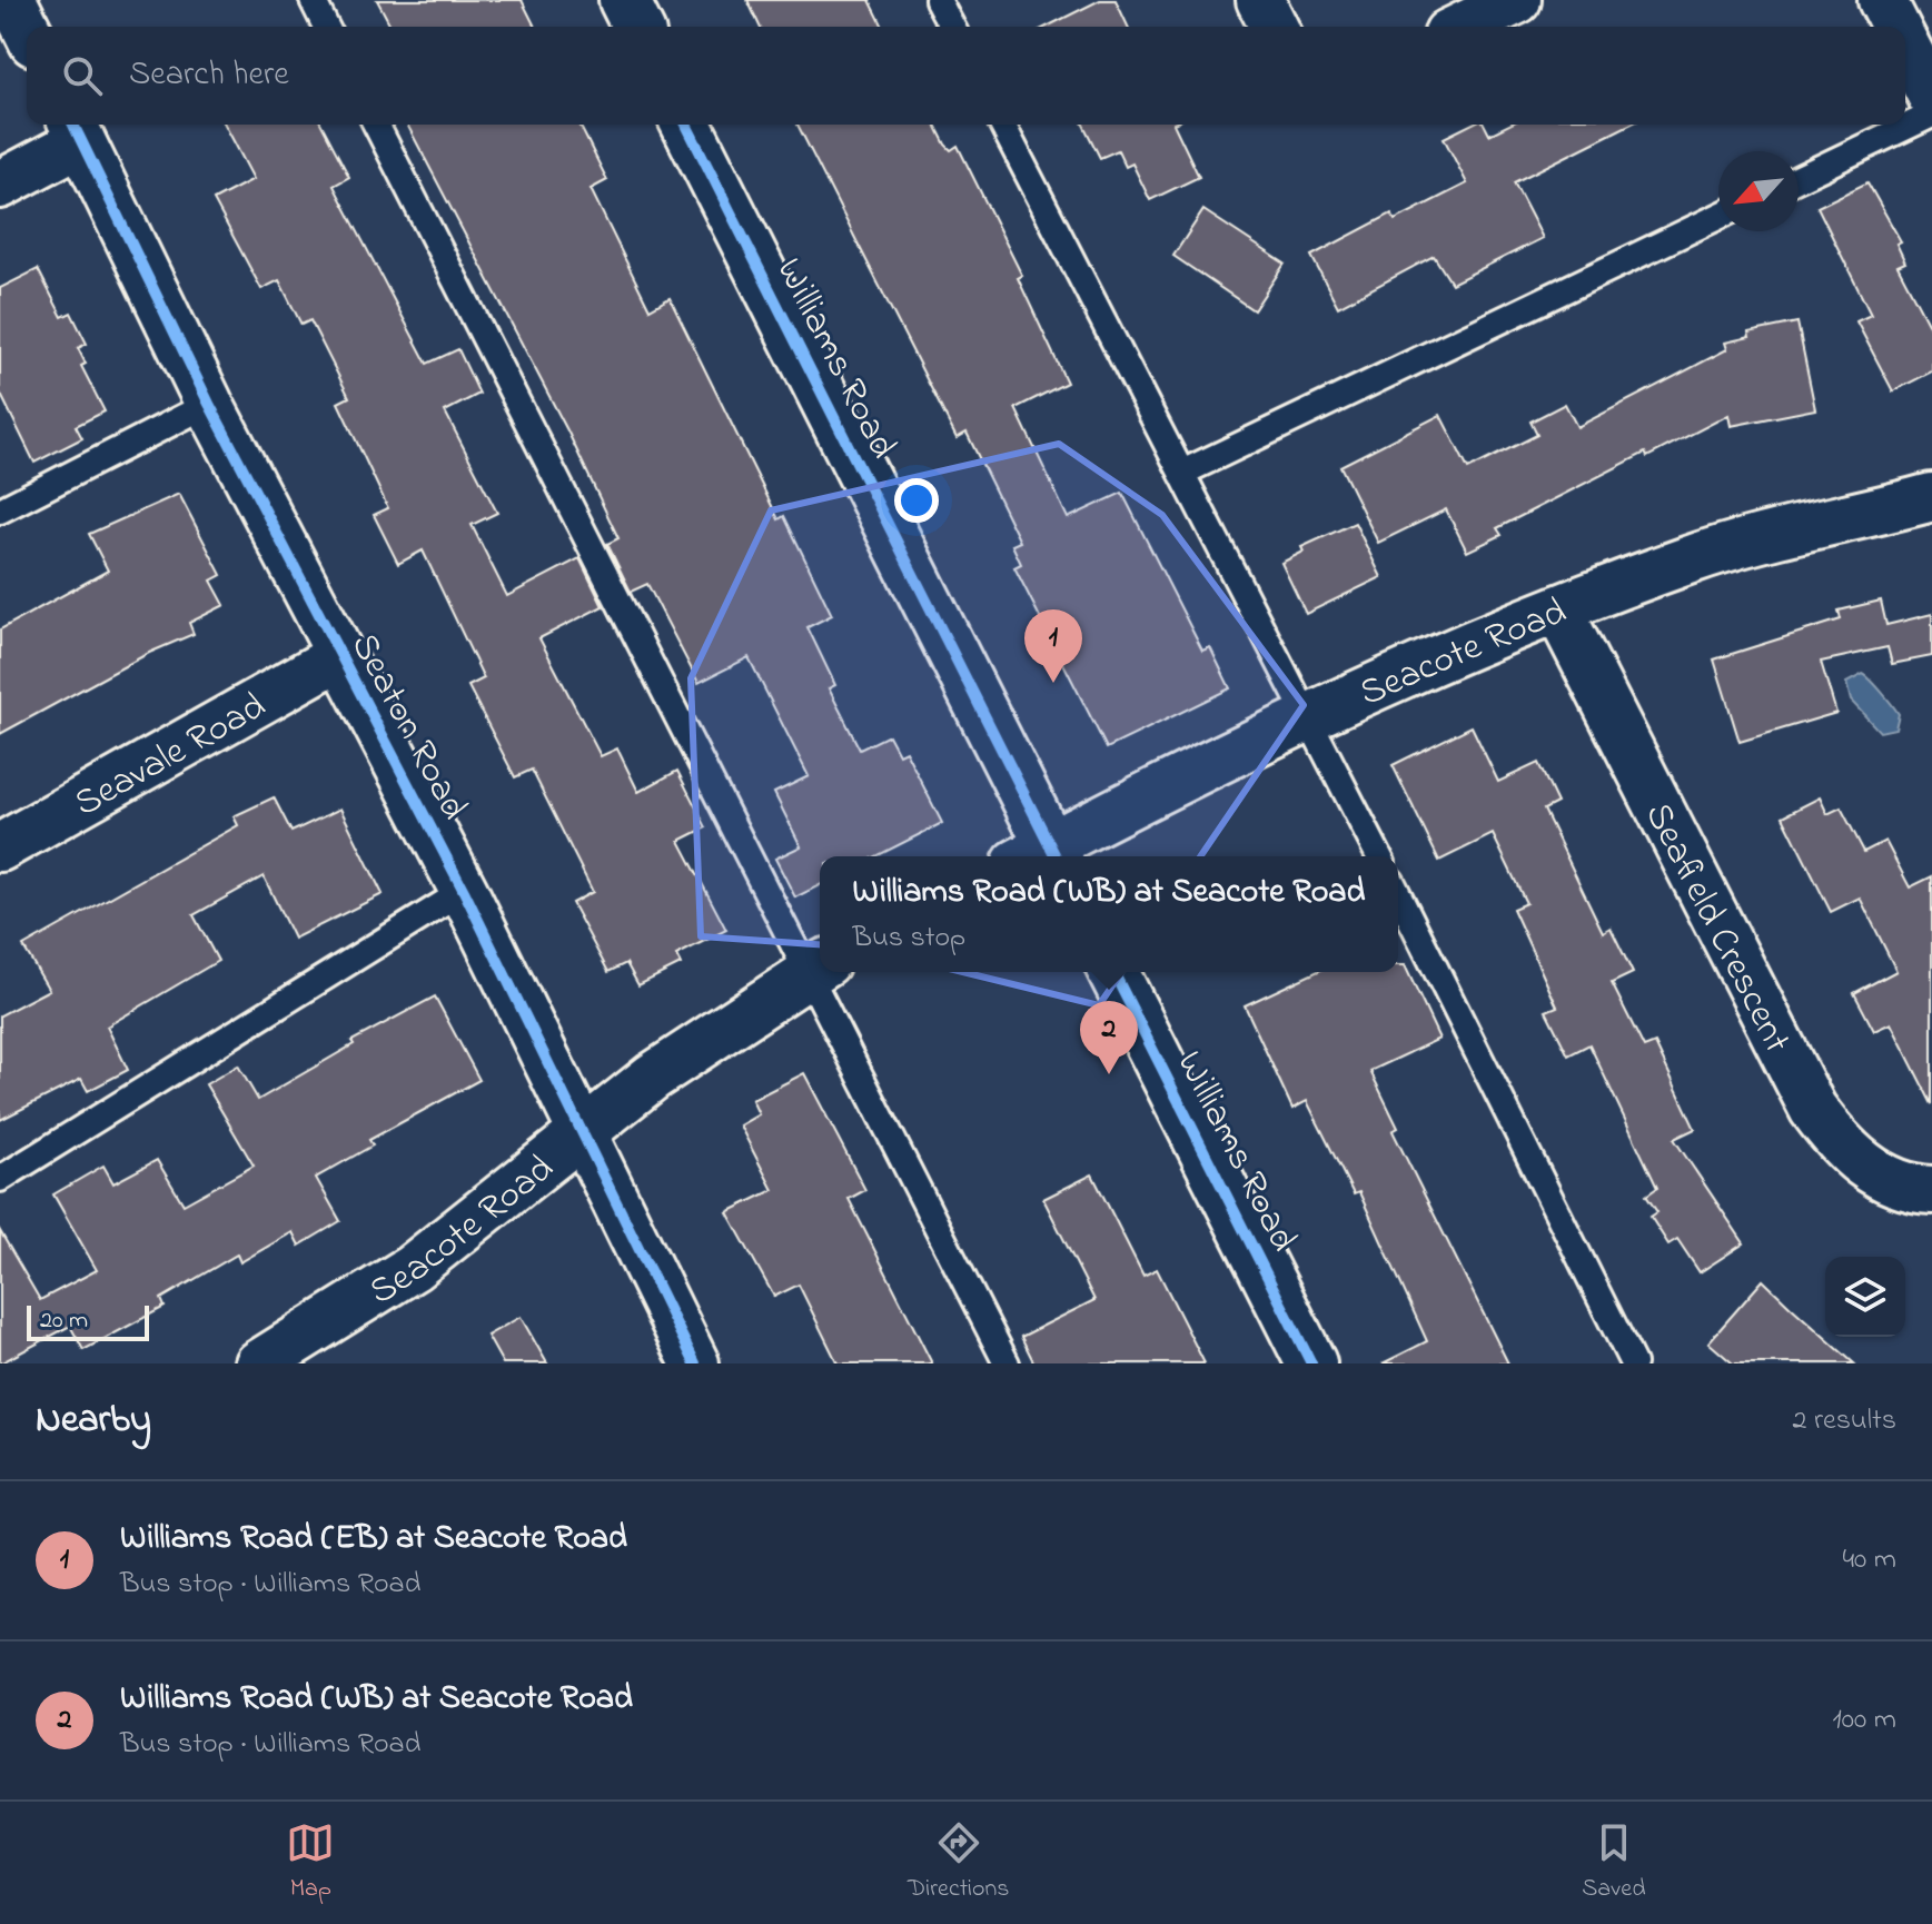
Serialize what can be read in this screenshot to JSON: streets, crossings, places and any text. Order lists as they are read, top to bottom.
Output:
{
  "streets": {
    "street": [
      "Williams Road",
      "Seacote Road",
      "Seaton Road",
      "Seavale Road",
      "Seafield Crescent"
    ]
  },
  "crossings": [
    ["Seacote Road", "Seaton Road"],
    ["Seacote Road", "Seafield Crescent"],
    ["Seaton Road", "Seavale Road"]
  ],
  "scale_bar": "20 m",
  "north": "bottom left",
  "page": {
    "search": "Search here",
    "pins": ["1", "2"],
    "popup": ["Williams Road (WB) at Seacote Road", "Bus stop"],
    "scale": "20 m",
    "heading": ["Nearby", "2 results"],
    "list": [
      {
        "mark": "1",
        "name": "Williams Road (EB) at Seacote Road",
        "note": "Bus stop · Williams Road",
        "value": "40 m"
      },
      {
        "mark": "2",
        "name": "Williams Road (WB) at Seacote Road",
        "note": "Bus stop · Williams Road",
        "value": "100 m"
      }
    ],
    "nav": ["Map", "Directions", "Saved"]
  }
}
